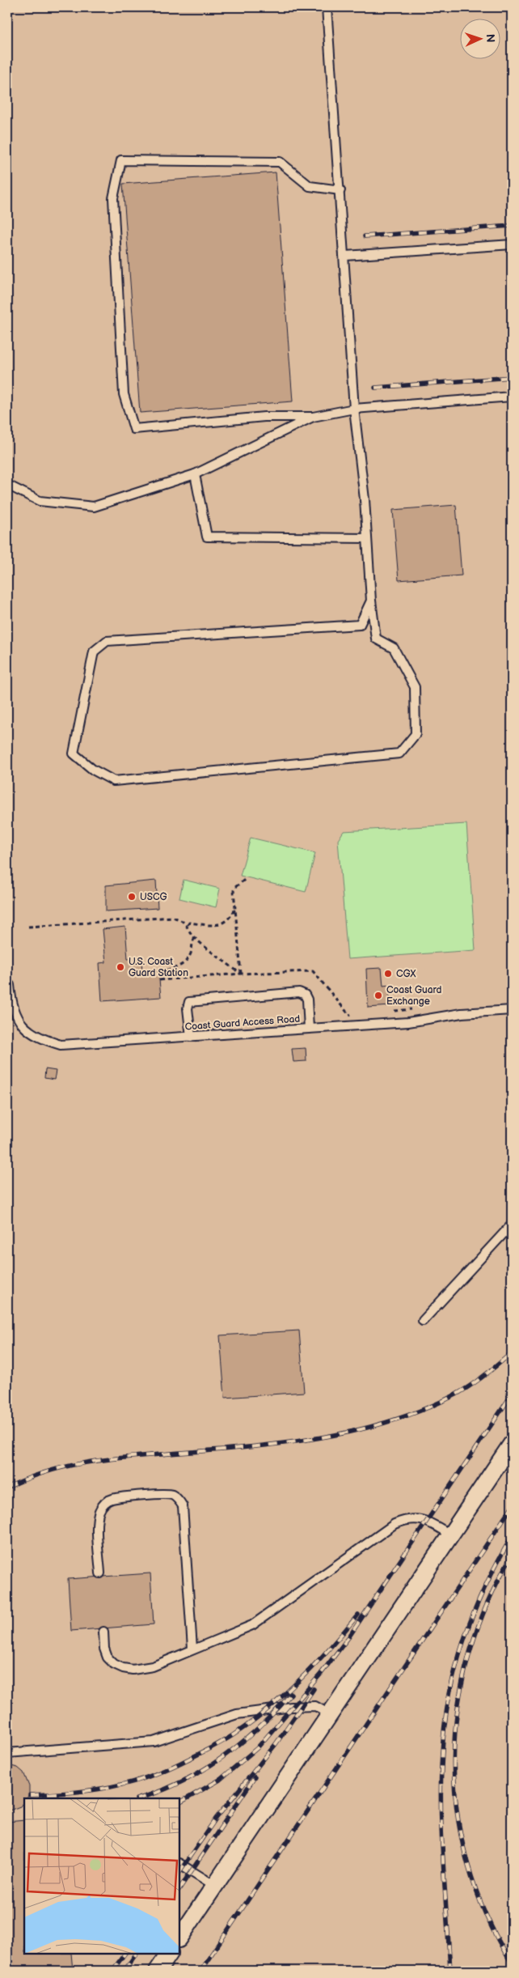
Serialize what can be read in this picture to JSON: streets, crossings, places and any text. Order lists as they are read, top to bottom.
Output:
{
  "streets": {
    "lane": ["Coast Guard Access Road"]
  },
  "places": [
    "USCG",
    "U.S. Coast Guard Station",
    "CGX",
    "Coast Guard Exchange"
  ],
  "north": "right"
}
